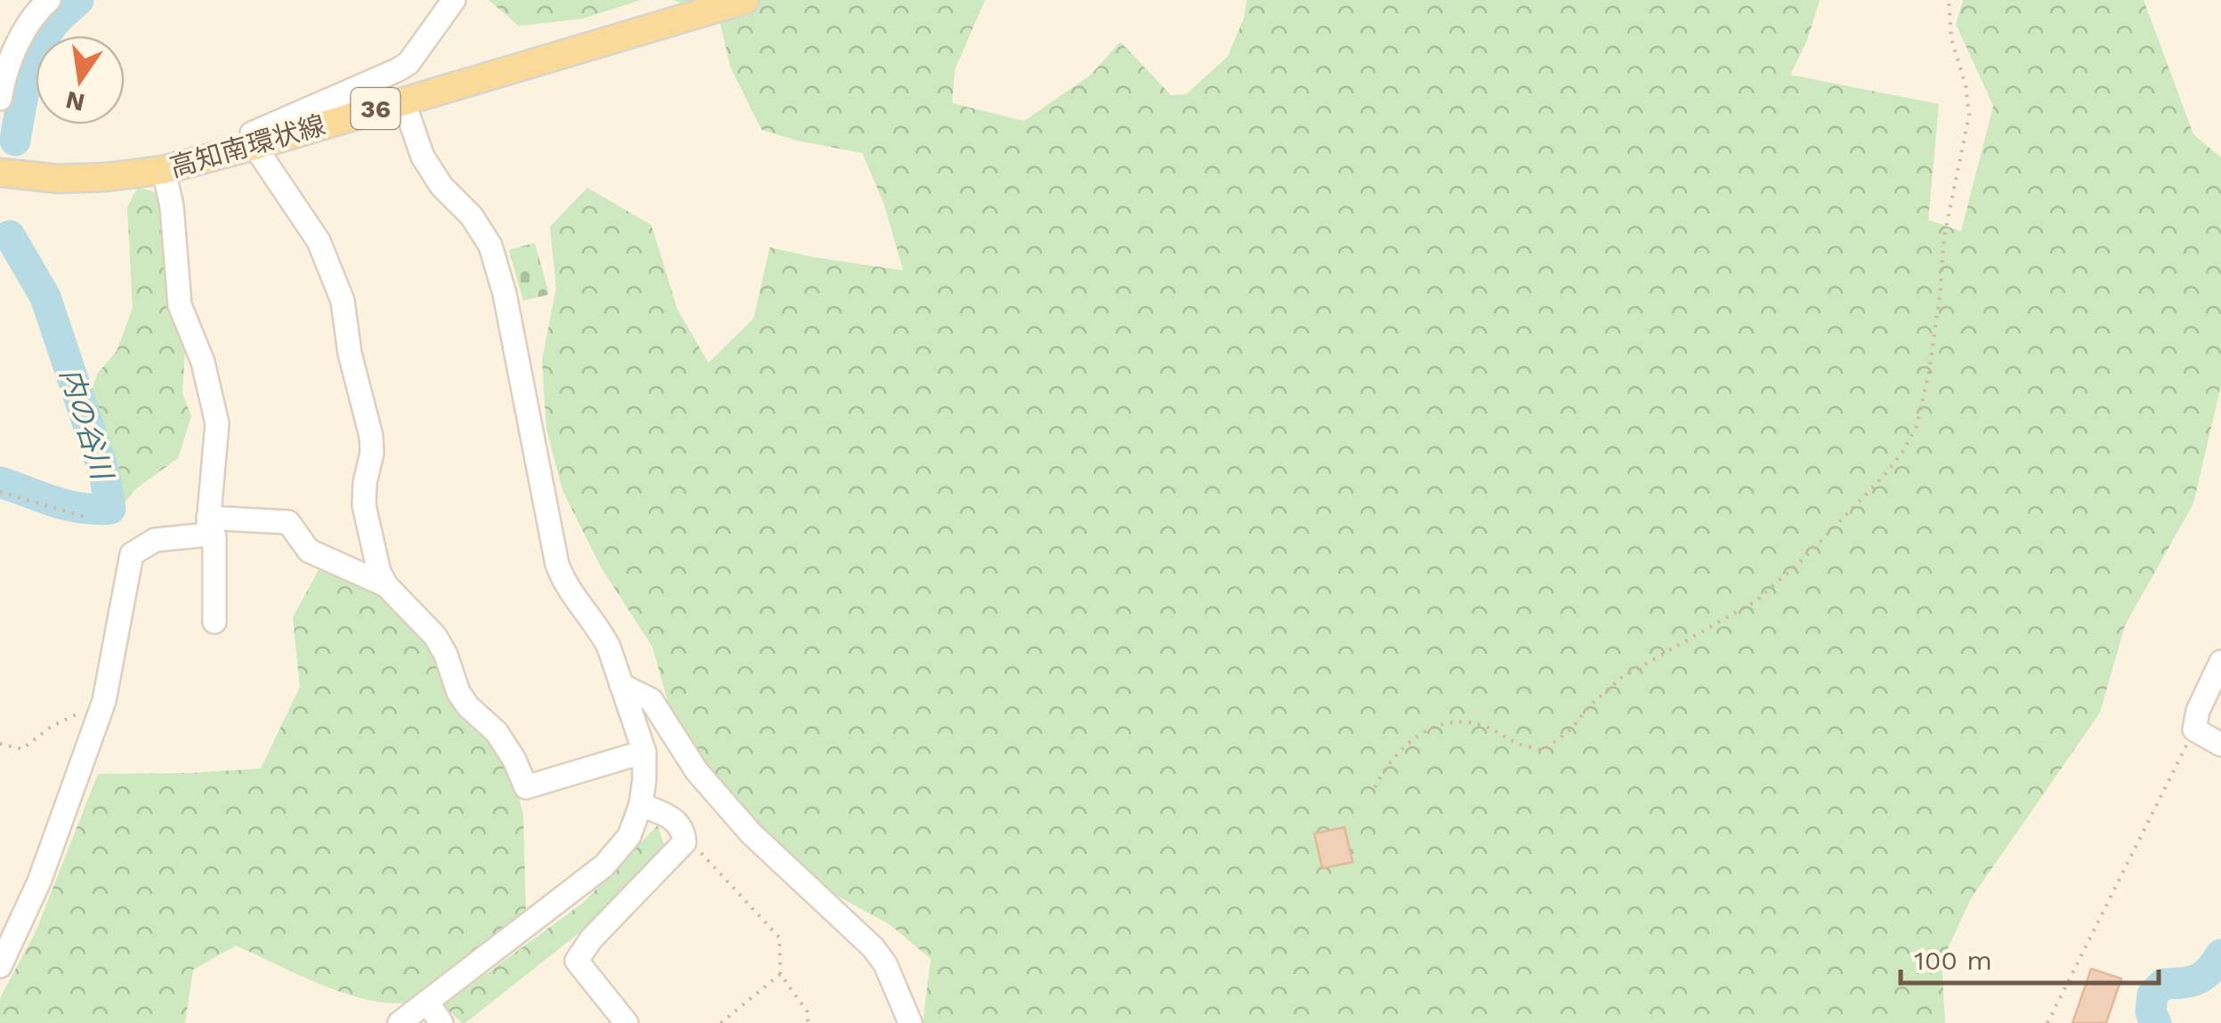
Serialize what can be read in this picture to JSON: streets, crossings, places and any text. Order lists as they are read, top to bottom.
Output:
{
  "streets": {
    "main road": ["36", "高知南環状線"]
  },
  "water": ["内の谷川"],
  "scale_bar": "100 m",
  "north": "bottom"
}
